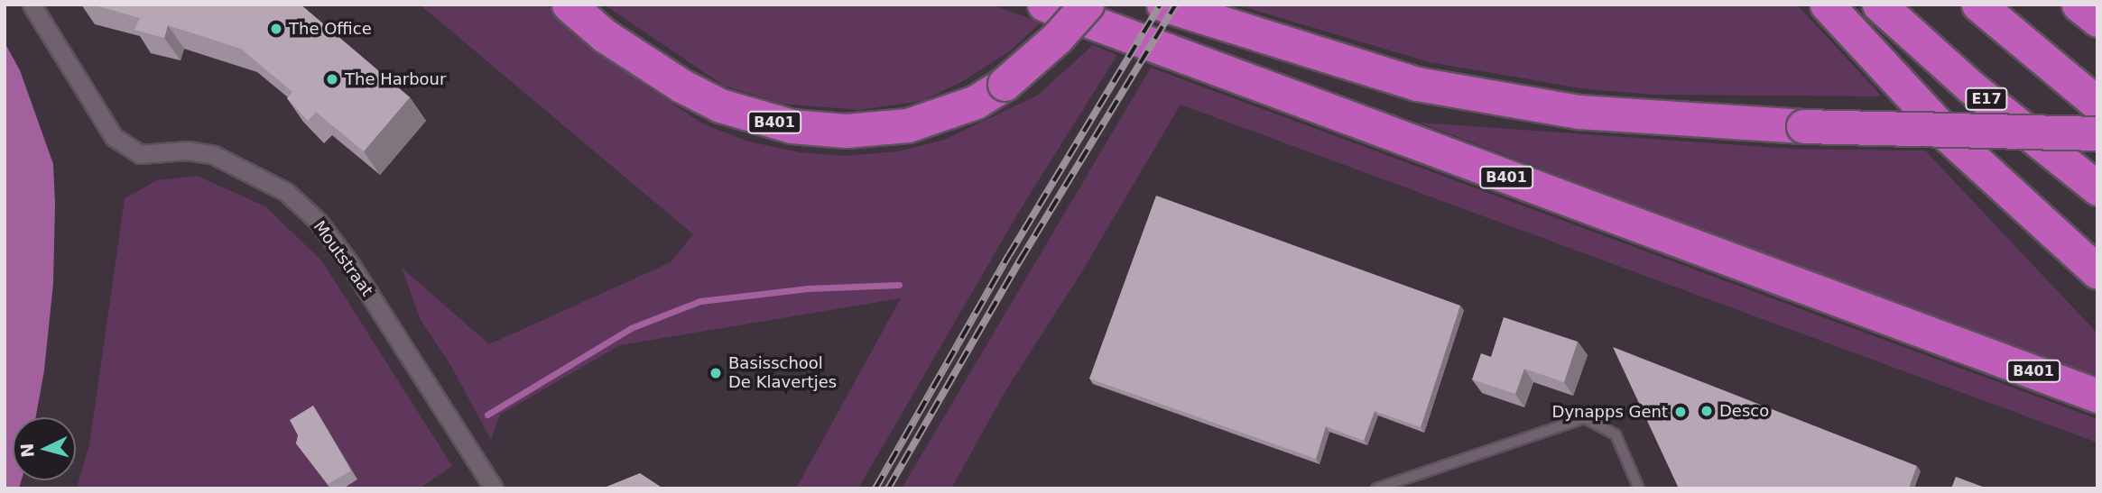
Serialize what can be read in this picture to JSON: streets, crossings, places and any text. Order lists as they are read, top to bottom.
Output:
{
  "streets": {
    "highway": ["E17", "B401"],
    "street": ["Moutstraat"]
  },
  "places": [
    "The Office",
    "The Harbour",
    "Basisschool De Klavertjes",
    "Desco",
    "Dynapps Gent"
  ],
  "north": "left"
}
